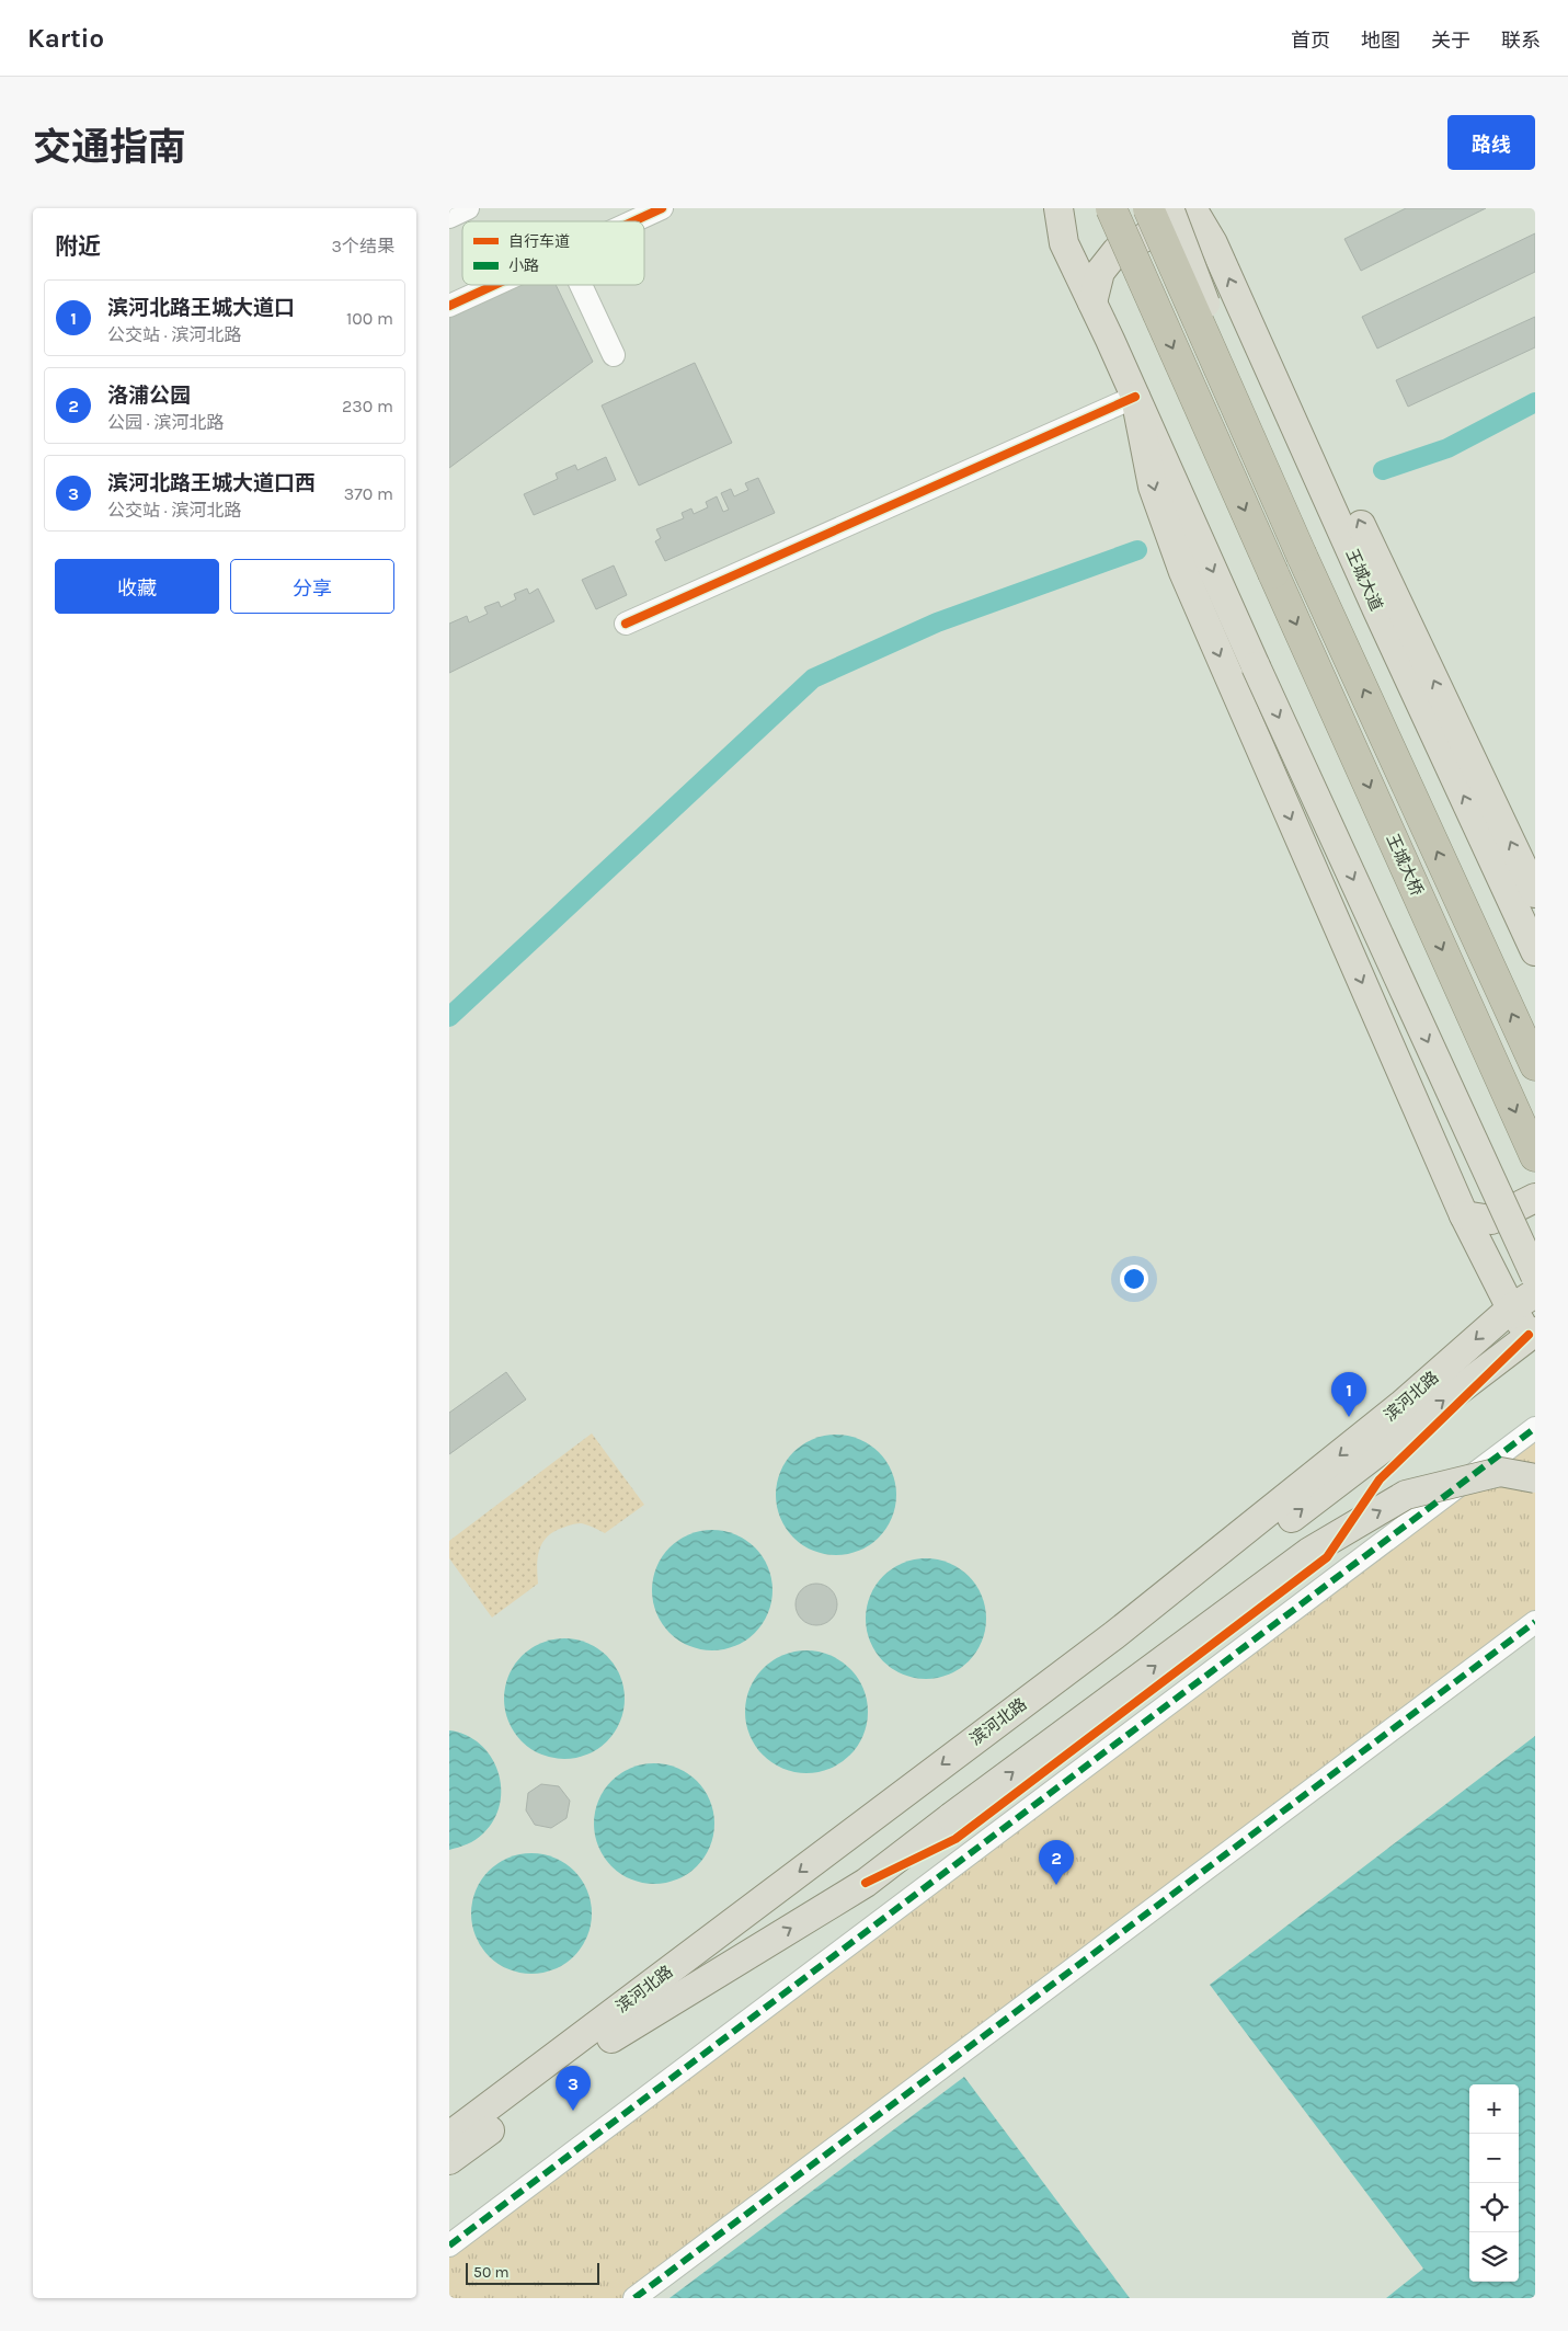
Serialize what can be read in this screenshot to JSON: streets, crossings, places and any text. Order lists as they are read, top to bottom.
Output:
{
  "streets": {
    "highway": ["王城大桥"],
    "main road": ["王城大道", "滨河北路"]
  },
  "legend": ["自行车道", "小路"],
  "scale_bar": "50 m",
  "page": {
    "header": "Kartio",
    "nav": [
      "首页",
      "地图",
      "关于",
      "联系"
    ],
    "title": "交通指南",
    "buttons": [
      "路线",
      ["收藏", "分享"]
    ],
    "heading": ["附近", "3个结果"],
    "list": [
      {
        "mark": "1",
        "name": "滨河北路王城大道口",
        "note": "公交站 · 滨河北路",
        "value": "100 m"
      },
      {
        "mark": "2",
        "name": "洛浦公园",
        "note": "公园 · 滨河北路",
        "value": "230 m"
      },
      {
        "mark": "3",
        "name": "滨河北路王城大道口西",
        "note": "公交站 · 滨河北路",
        "value": "370 m"
      }
    ],
    "pins": ["1", "2", "3"],
    "map_buttons": ["+", "−"],
    "scale": "50 m"
  }
}
